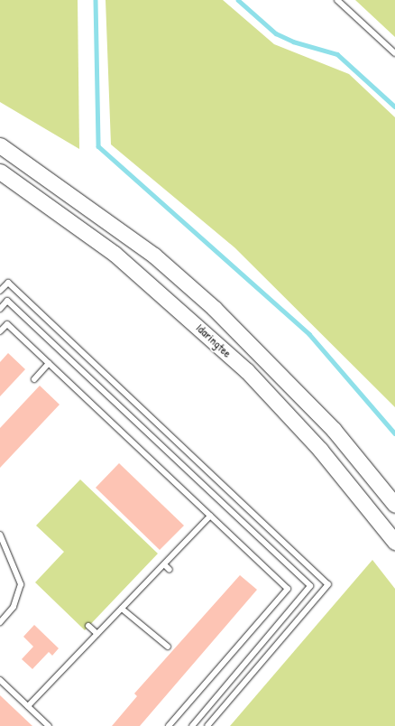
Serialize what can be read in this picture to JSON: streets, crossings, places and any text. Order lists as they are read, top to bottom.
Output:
{
  "streets": {
    "main road": ["Idaringtee"]
  }
}
